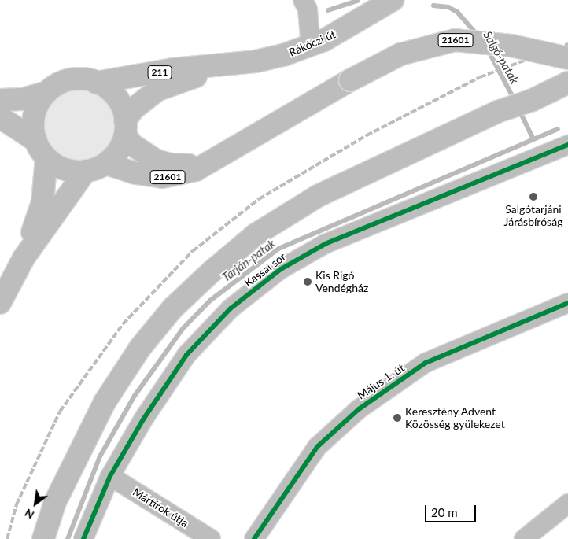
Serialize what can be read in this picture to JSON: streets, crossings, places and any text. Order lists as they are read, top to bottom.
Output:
{
  "streets": {
    "main road": ["21601", "Rákóczi út", "211"],
    "street": ["Kassai sor", "Május 1. út", "Mártírok útja"]
  },
  "crossings": [
    ["21601", "211"],
    ["Rákóczi út", "211"],
    ["Kassai sor", "Mártírok útja"]
  ],
  "water": ["Salgó-patak", "Tarján-patak"],
  "places": ["Salgótarjáni Járásbíróság", "Kis Rigó Vendégház", "Keresztény Advent Közösség gyülekezet"],
  "scale_bar": "20 m",
  "north": "bottom left"
}
